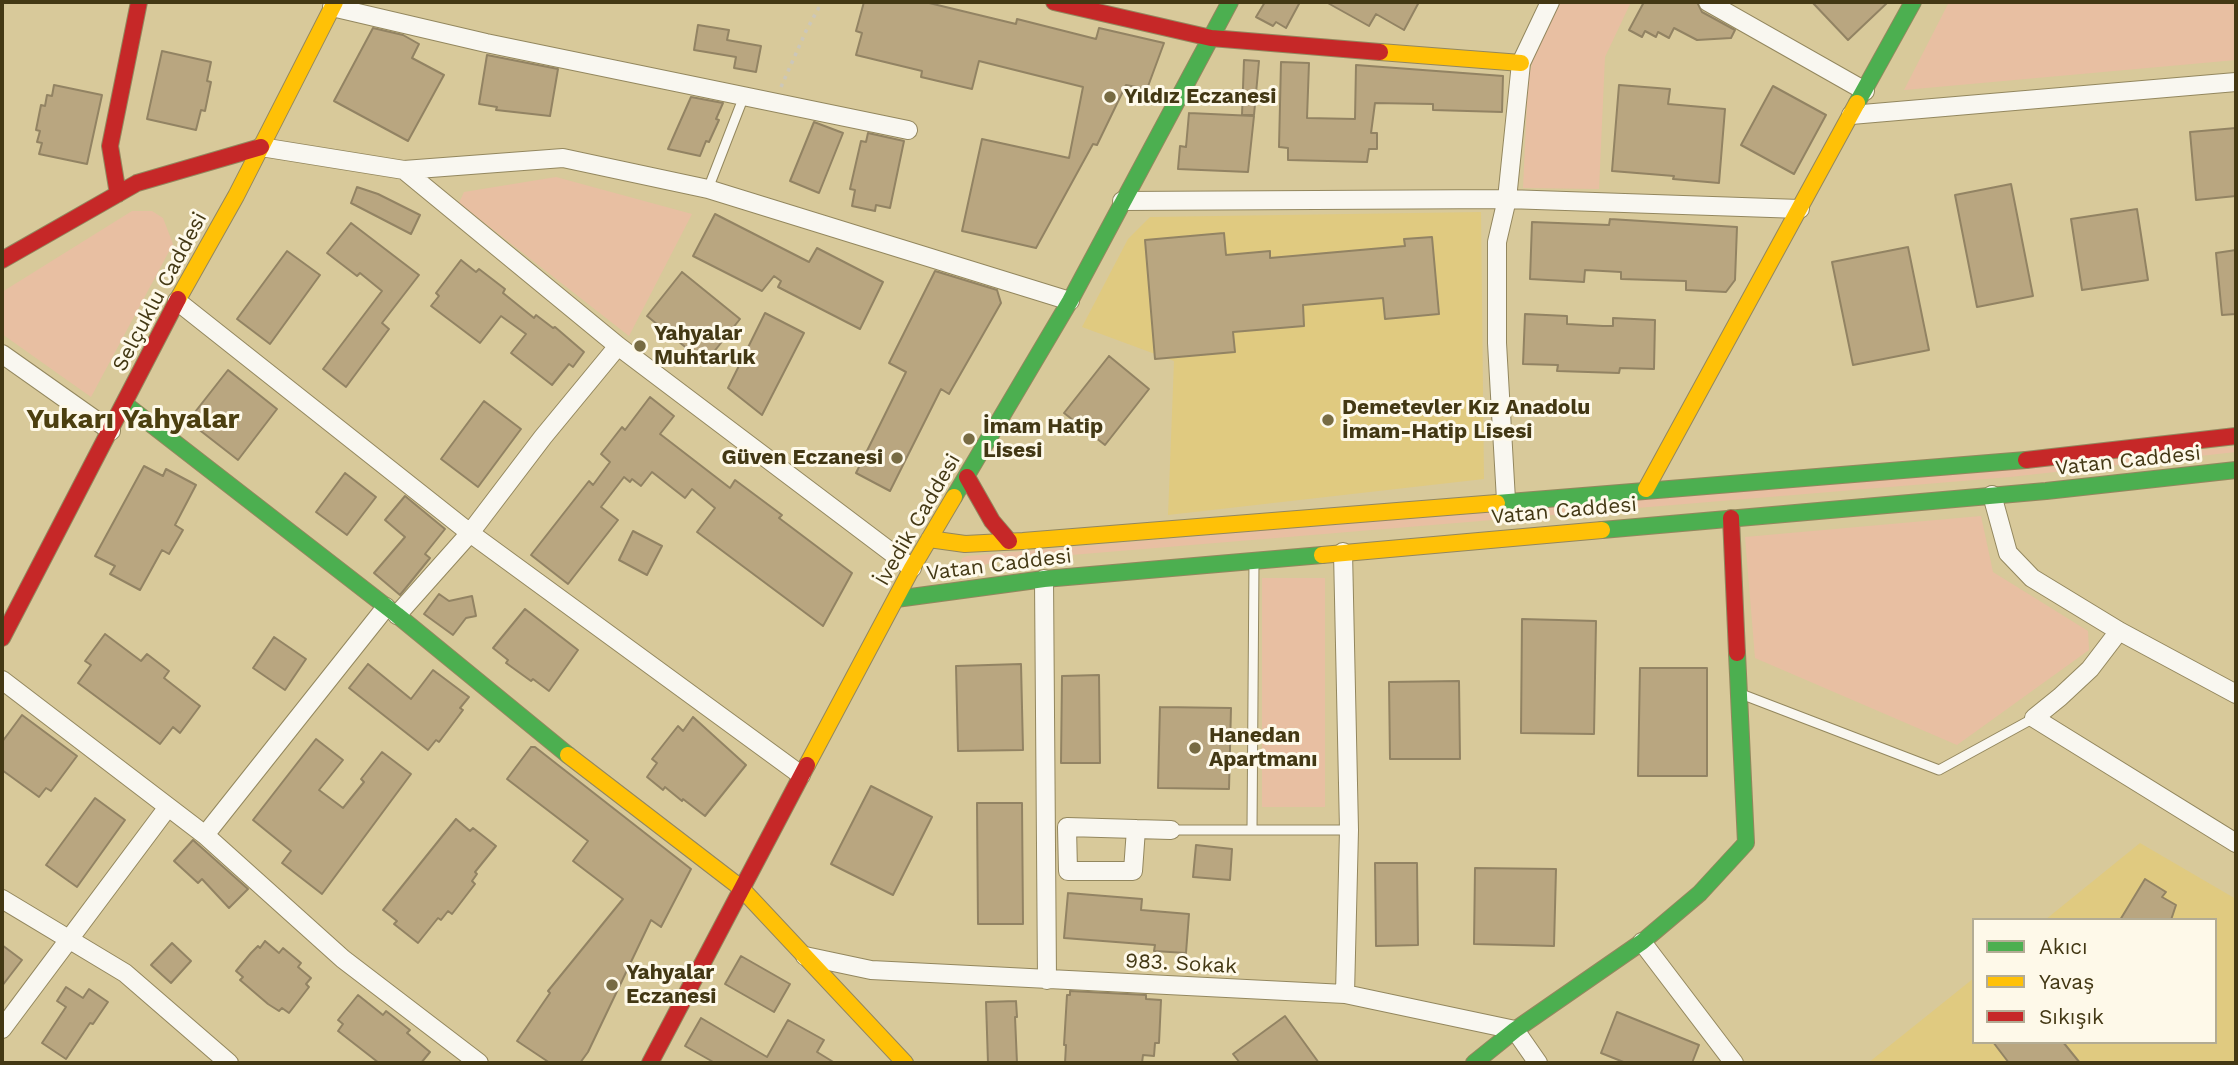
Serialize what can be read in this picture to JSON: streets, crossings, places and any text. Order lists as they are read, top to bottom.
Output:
{
  "streets": {
    "main road": ["Selçuklu Caddesi", "Vatan Caddesi", "İvedik Caddesi"],
    "street": ["983. Sokak"]
  },
  "crossings": [
    ["Vatan Caddesi", "İvedik Caddesi"]
  ],
  "districts": ["Yukarı Yahyalar"],
  "places": [
    "Yıldız Eczanesi",
    "Yahyalar Muhtarlık",
    "Demetevler Kız Anadolu İmam-Hatip Lisesi",
    "İmam Hatip Lisesi",
    "Güven Eczanesi",
    "Hanedan Apartmanı",
    "Yahyalar Eczanesi"
  ],
  "legend": ["Akıcı", "Yavaş", "Sıkışık"]
}
